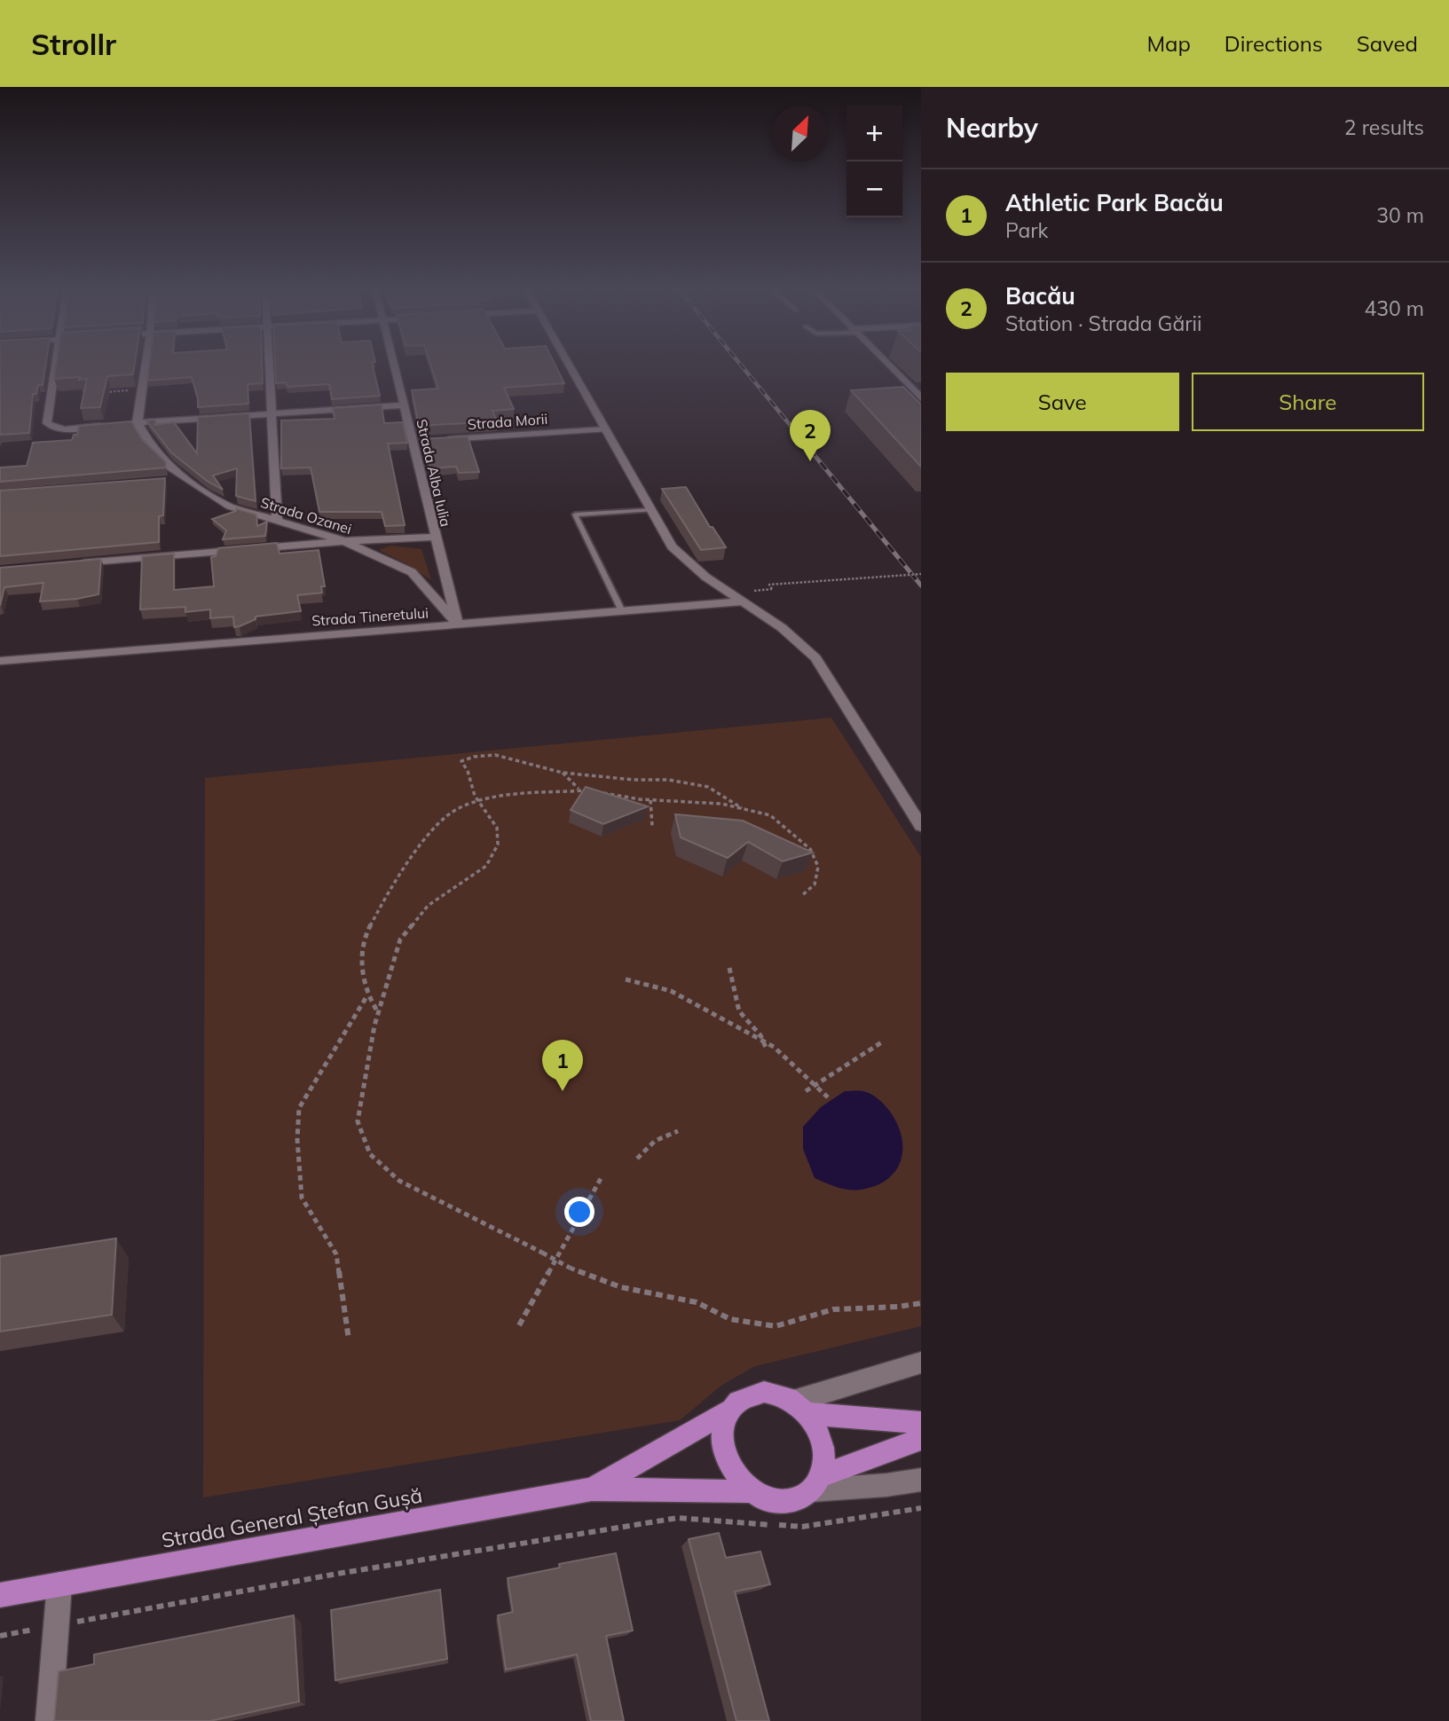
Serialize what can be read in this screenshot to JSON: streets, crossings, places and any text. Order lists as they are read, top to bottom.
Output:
{
  "streets": {
    "main road": ["Strada General Ștefan Gușă"],
    "street": [
      "Strada Morii",
      "Strada Alba Iulia",
      "Strada Ozanei",
      "Strada Tineretului"
    ]
  },
  "crossings": [
    ["Strada Alba Iulia", "Strada Ozanei"],
    ["Strada Alba Iulia", "Strada Tineretului"],
    ["Strada Ozanei", "Strada Tineretului"]
  ],
  "north": "top right",
  "page": {
    "header": "Strollr",
    "nav": ["Map", "Directions", "Saved"],
    "heading": ["Nearby", "2 results"],
    "map_buttons": ["+", "−"],
    "list": [
      {
        "mark": "1",
        "name": "Athletic Park Bacău",
        "note": "Park",
        "value": "30 m"
      },
      {
        "mark": "2",
        "name": "Bacău",
        "note": "Station · Strada Gării",
        "value": "430 m"
      }
    ],
    "buttons": ["Save", "Share"],
    "pins": ["2", "1"]
  }
}
